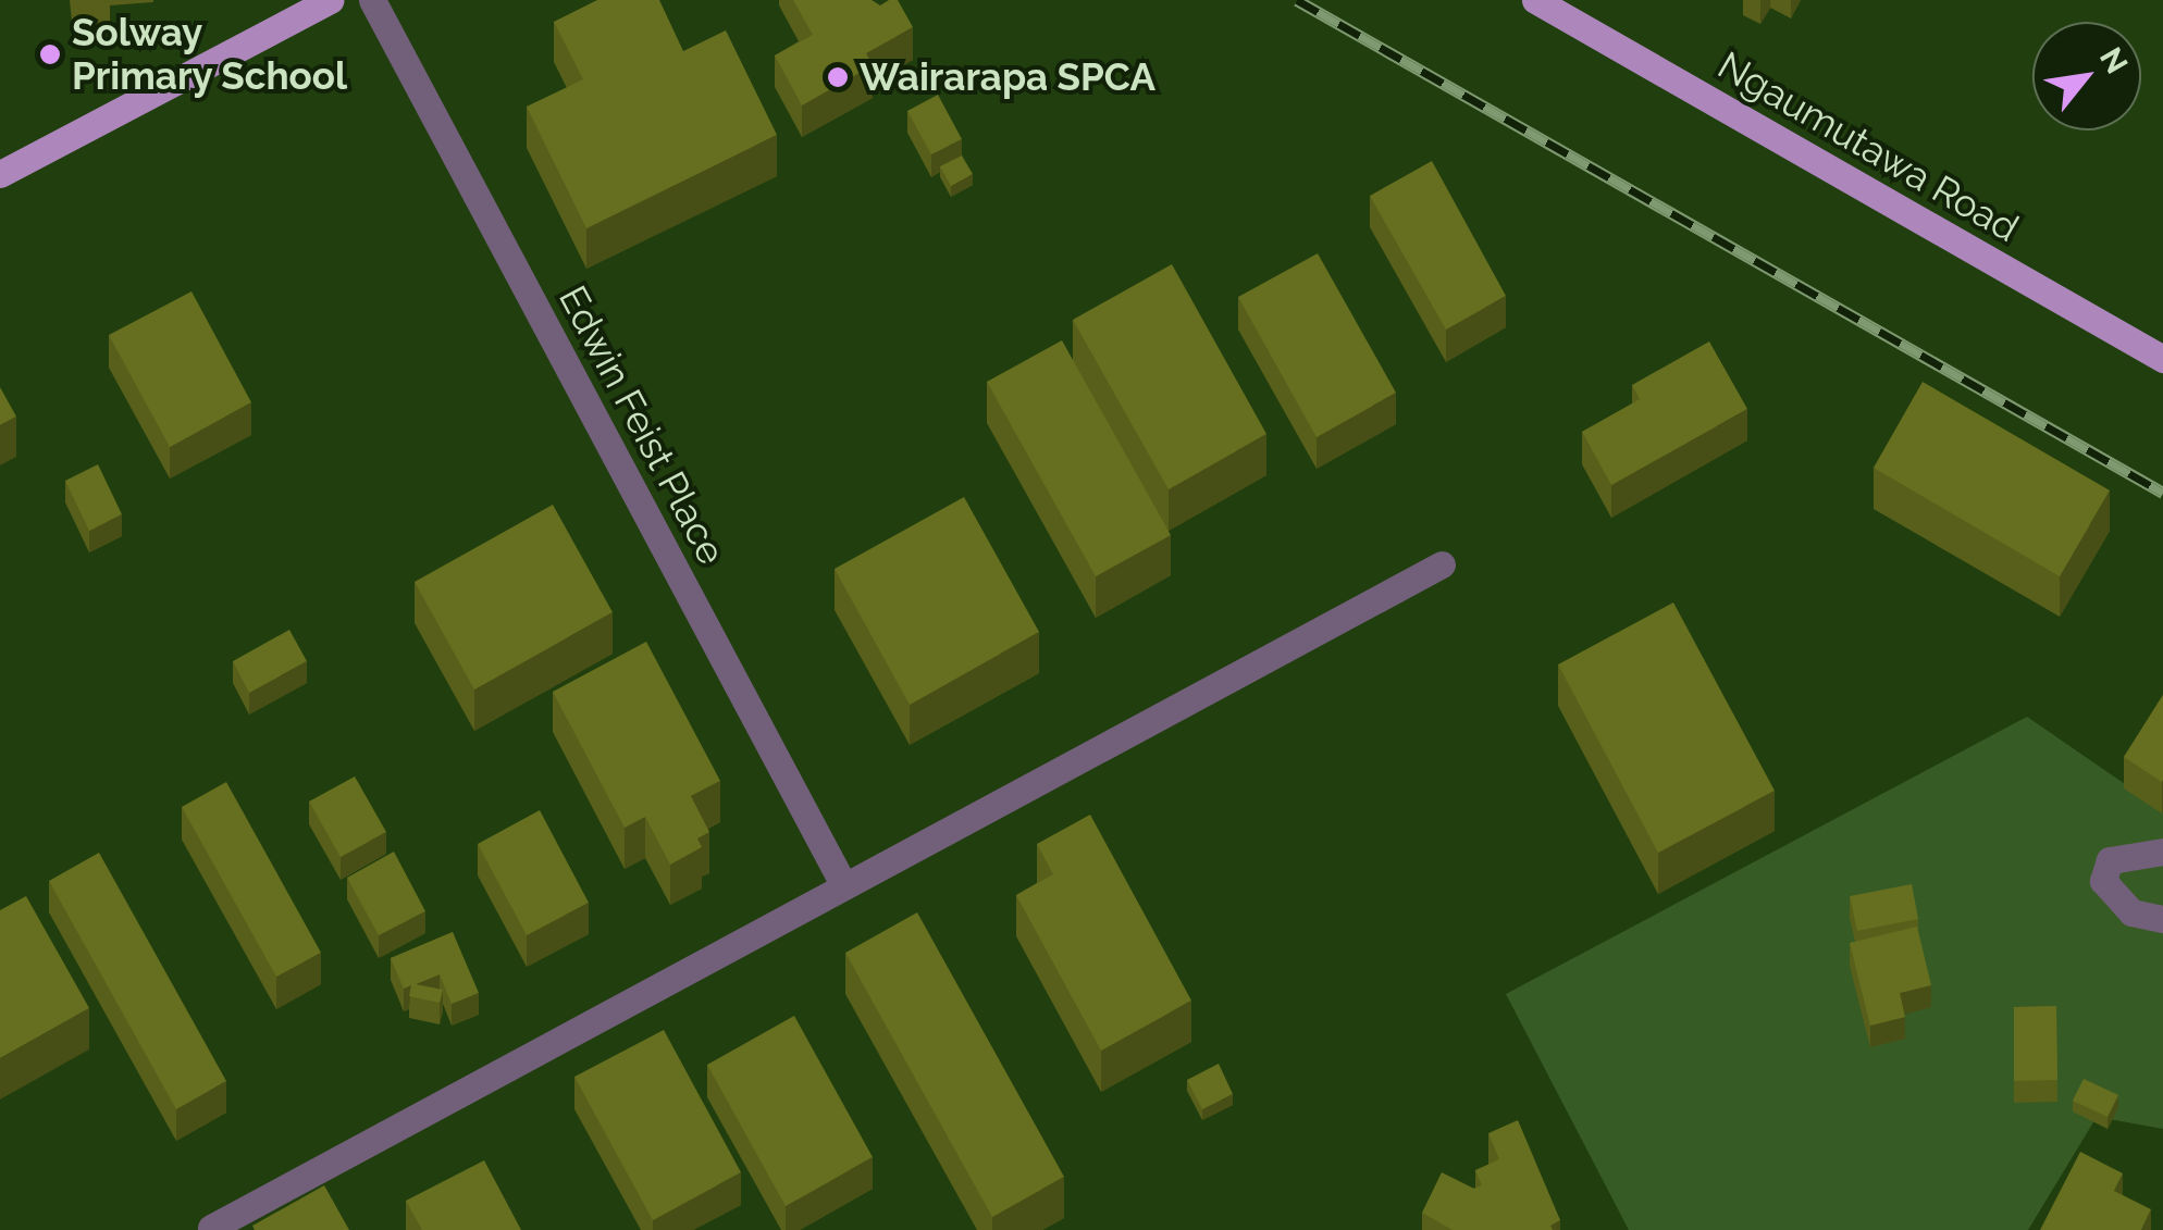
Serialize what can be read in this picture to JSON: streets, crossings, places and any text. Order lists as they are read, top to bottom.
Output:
{
  "streets": {
    "main road": ["Ngaumutawa Road"],
    "street": ["Edwin Feist Place"]
  },
  "places": ["Solway Primary School", "Wairarapa SPCA"],
  "north": "top right"
}
